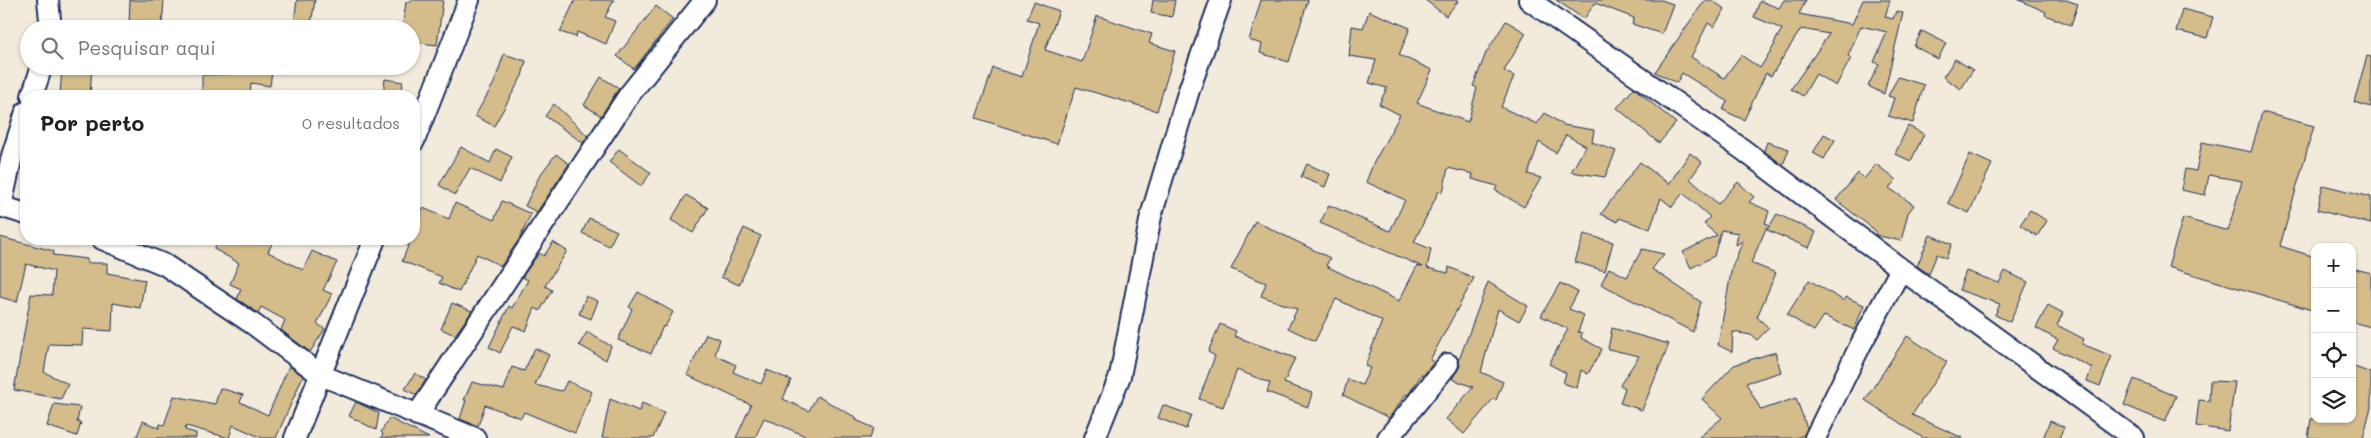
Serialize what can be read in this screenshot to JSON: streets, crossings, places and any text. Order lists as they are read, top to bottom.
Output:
{
  "page": {
    "search": "Pesquisar aqui",
    "heading": ["Por perto", "0 resultados"],
    "map_buttons": ["+", "−"]
  }
}
